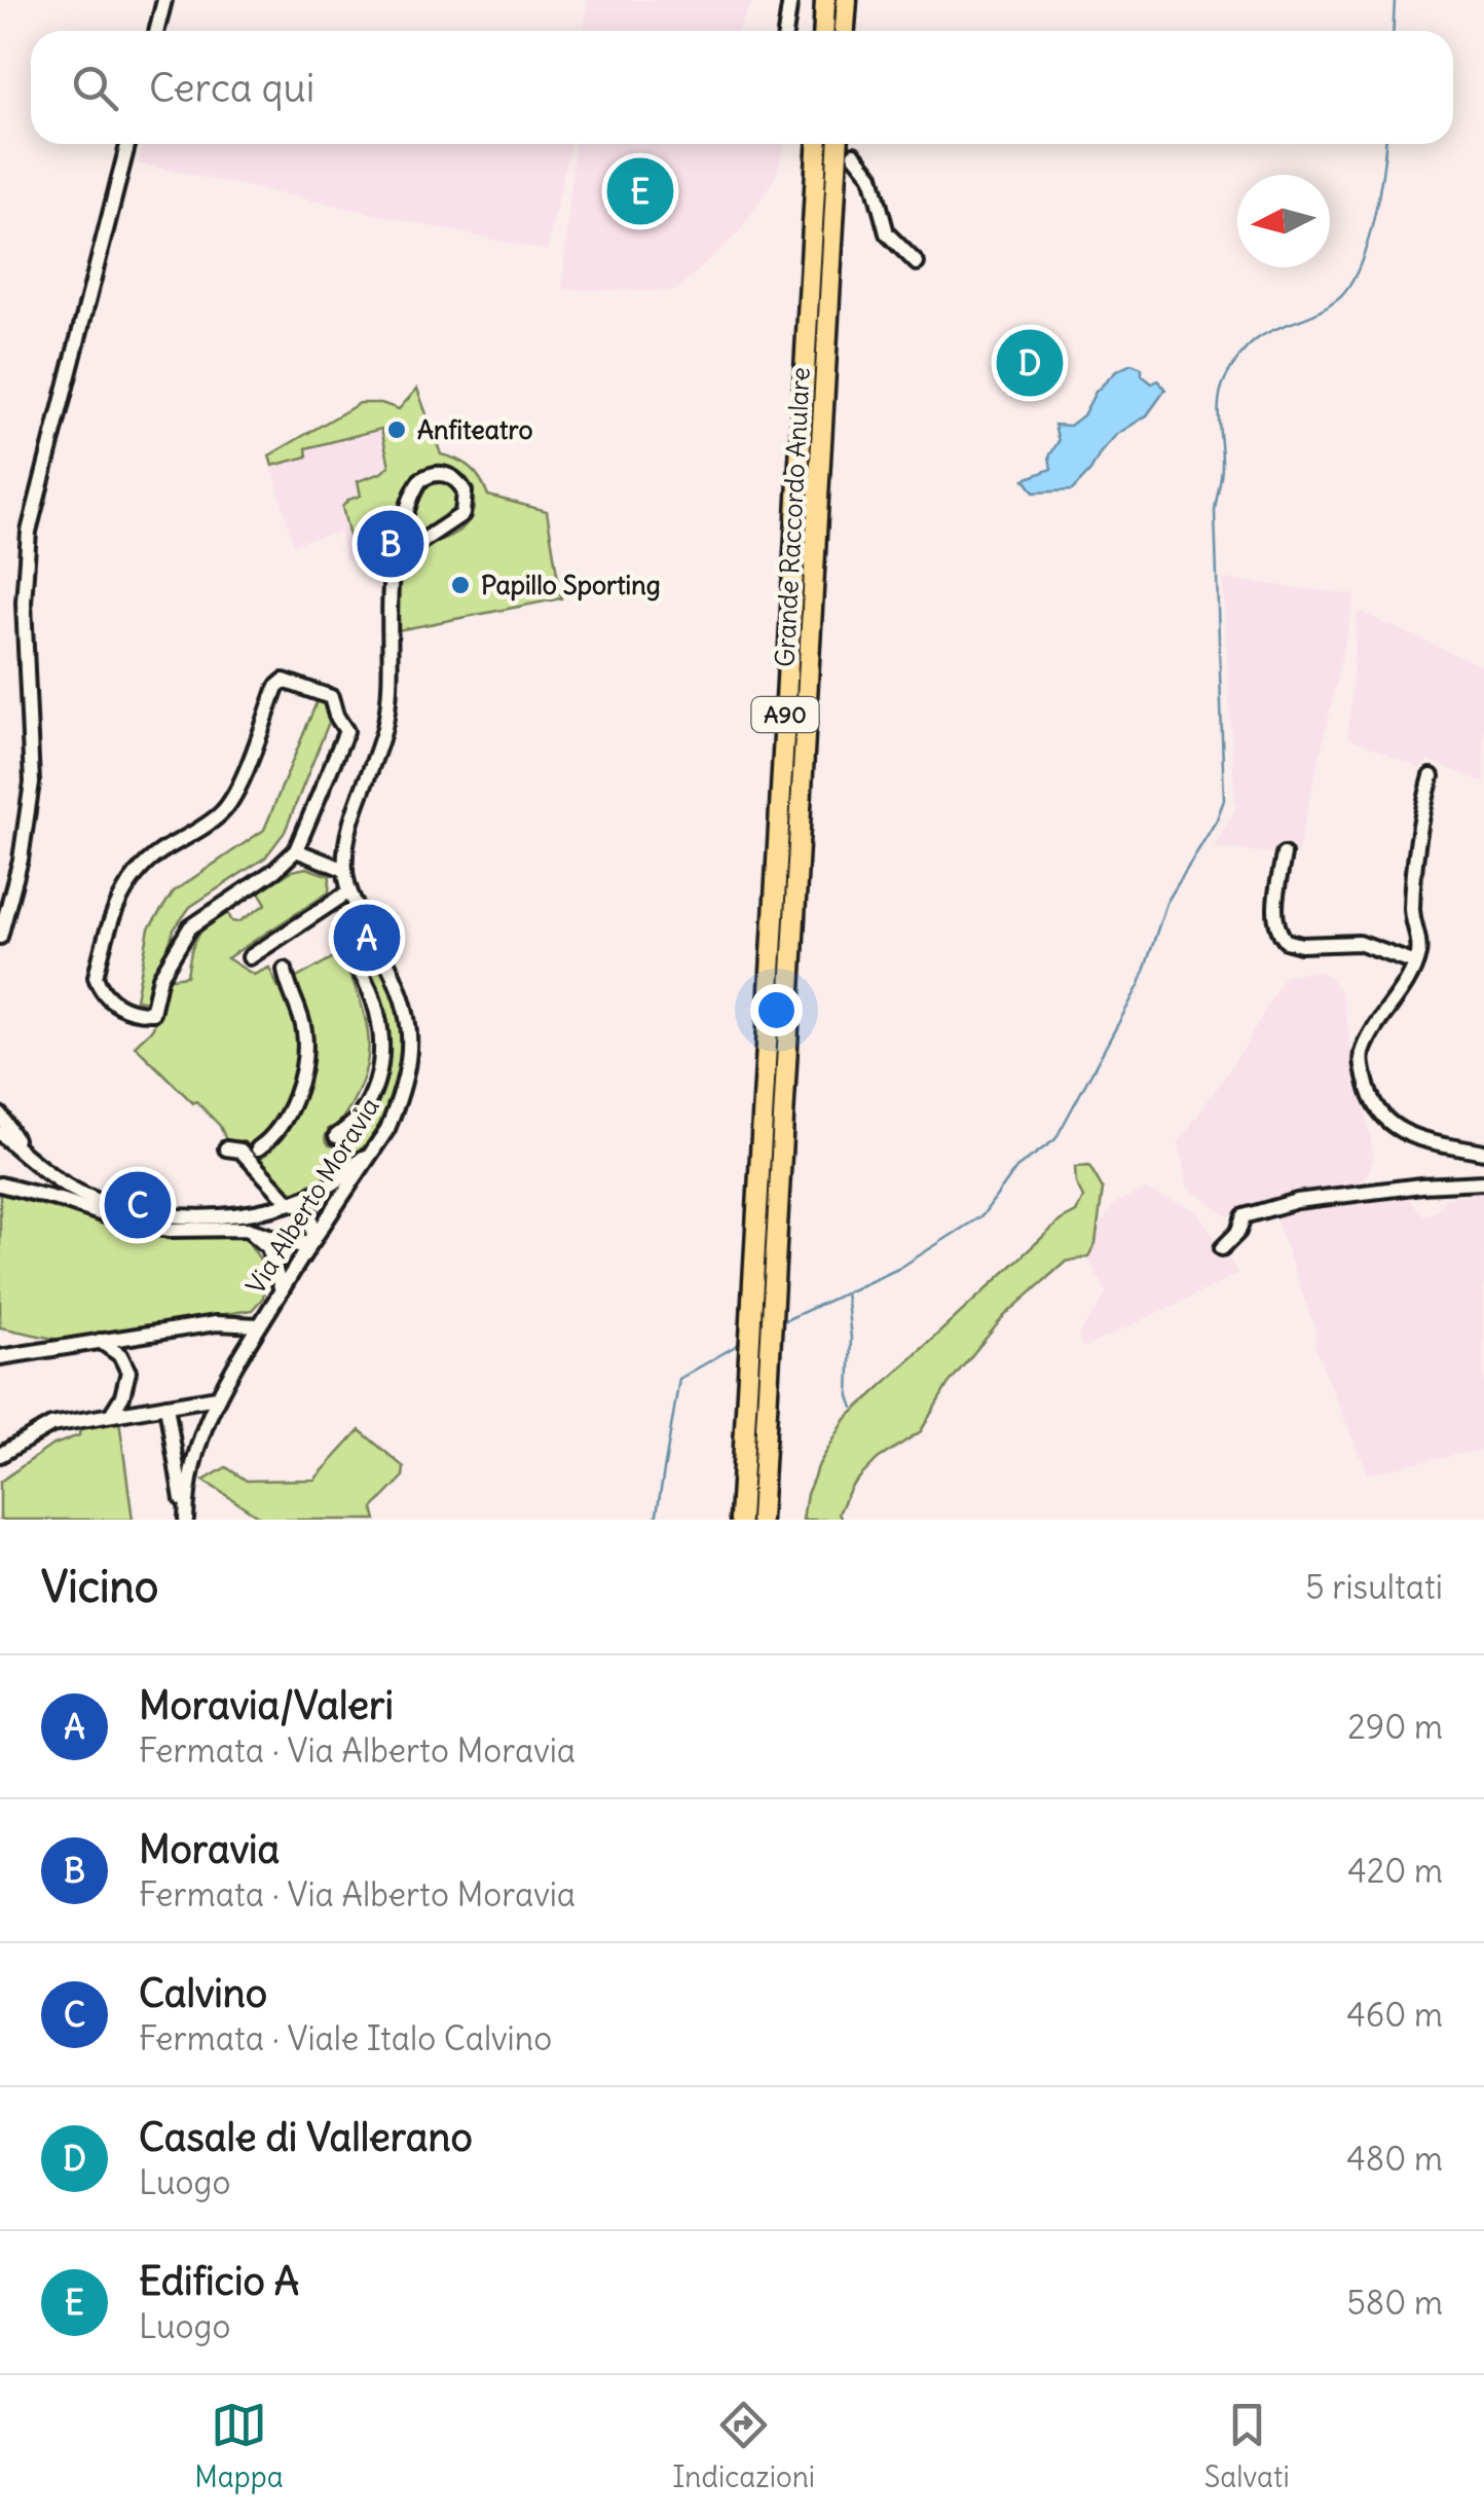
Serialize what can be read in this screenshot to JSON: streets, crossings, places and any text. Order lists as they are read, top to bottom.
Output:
{
  "streets": {
    "highway": ["Grande Raccordo Anulare", "A90"],
    "street": ["Via Alberto Moravia"]
  },
  "places": ["Anfiteatro", "Papillo Sporting"],
  "north": "left",
  "page": {
    "search": "Cerca qui",
    "pins": [
      "E",
      "D",
      "B",
      "A",
      "C"
    ],
    "heading": ["Vicino", "5 risultati"],
    "list": [
      {
        "mark": "A",
        "name": "Moravia/Valeri",
        "note": "Fermata · Via Alberto Moravia",
        "value": "290 m"
      },
      {
        "mark": "B",
        "name": "Moravia",
        "note": "Fermata · Via Alberto Moravia",
        "value": "420 m"
      },
      {
        "mark": "C",
        "name": "Calvino",
        "note": "Fermata · Viale Italo Calvino",
        "value": "460 m"
      },
      {
        "mark": "D",
        "name": "Casale di Vallerano",
        "note": "Luogo",
        "value": "480 m"
      },
      {
        "mark": "E",
        "name": "Edificio A",
        "note": "Luogo",
        "value": "580 m"
      }
    ],
    "nav": ["Mappa", "Indicazioni", "Salvati"]
  }
}
